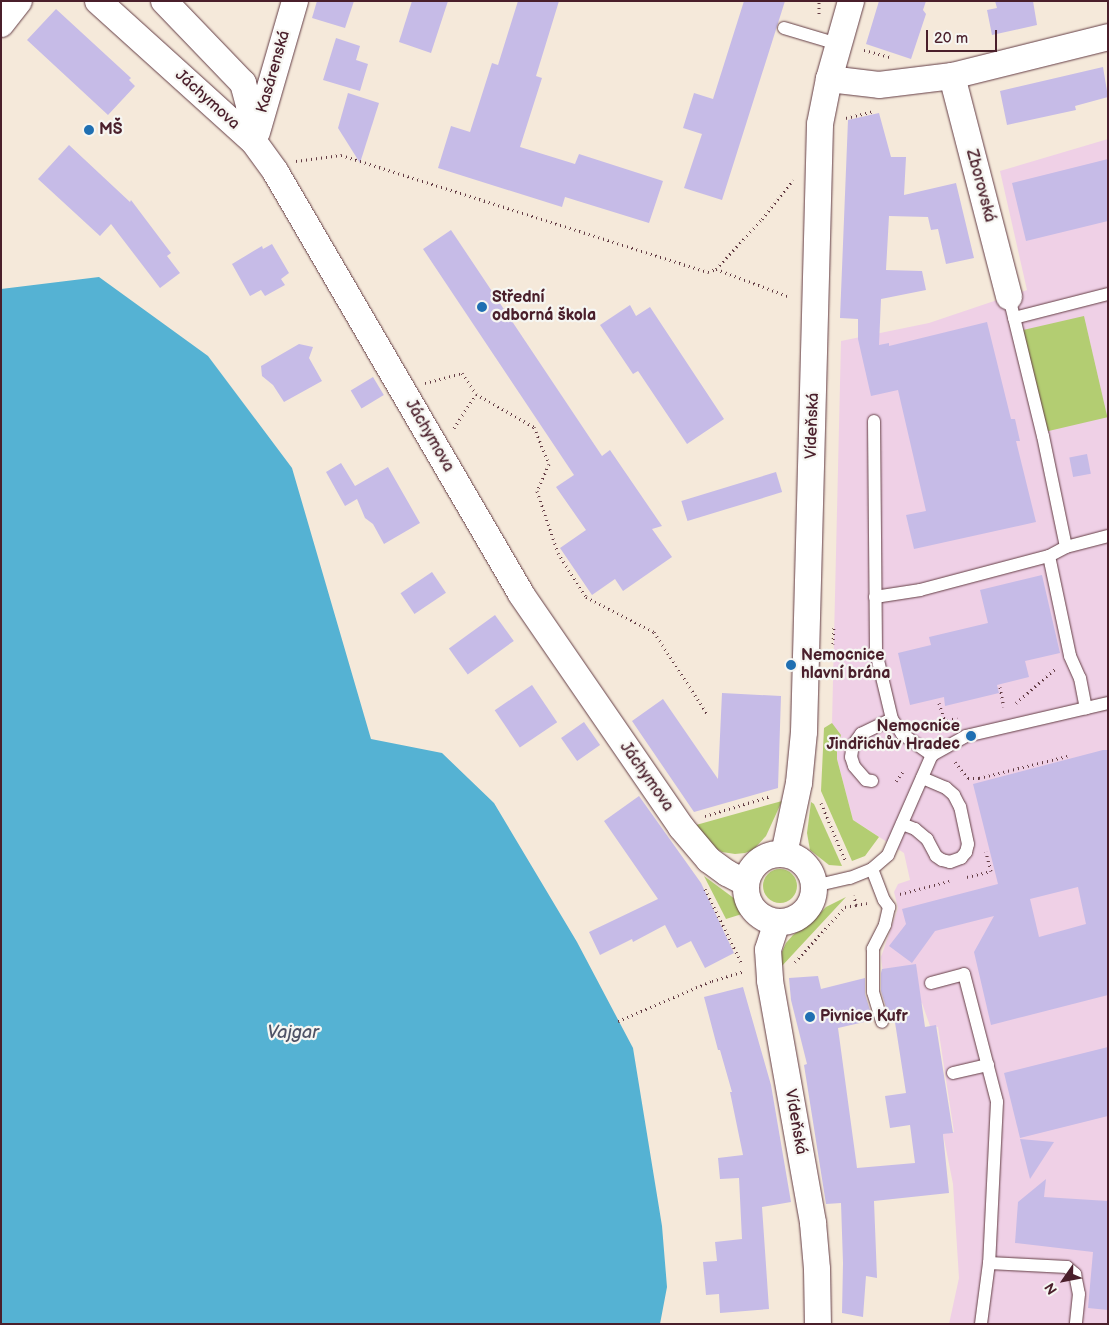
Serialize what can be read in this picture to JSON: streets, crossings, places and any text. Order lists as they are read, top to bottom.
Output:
{
  "streets": {
    "street": [
      "Kasárenská",
      "Jáchymova",
      "Zborovská",
      "Vídeňská"
    ]
  },
  "crossings": [
    ["Kasárenská", "Jáchymova"],
    ["Jáchymova", "Vídeňská"]
  ],
  "water": ["Vajgar"],
  "places": [
    "MŠ",
    "Střední odborná škola",
    "Nemocnice hlavní brána",
    "Nemocnice Jindřichův Hradec",
    "Pivnice Kufr"
  ],
  "scale_bar": "20 m",
  "north": "bottom left"
}
